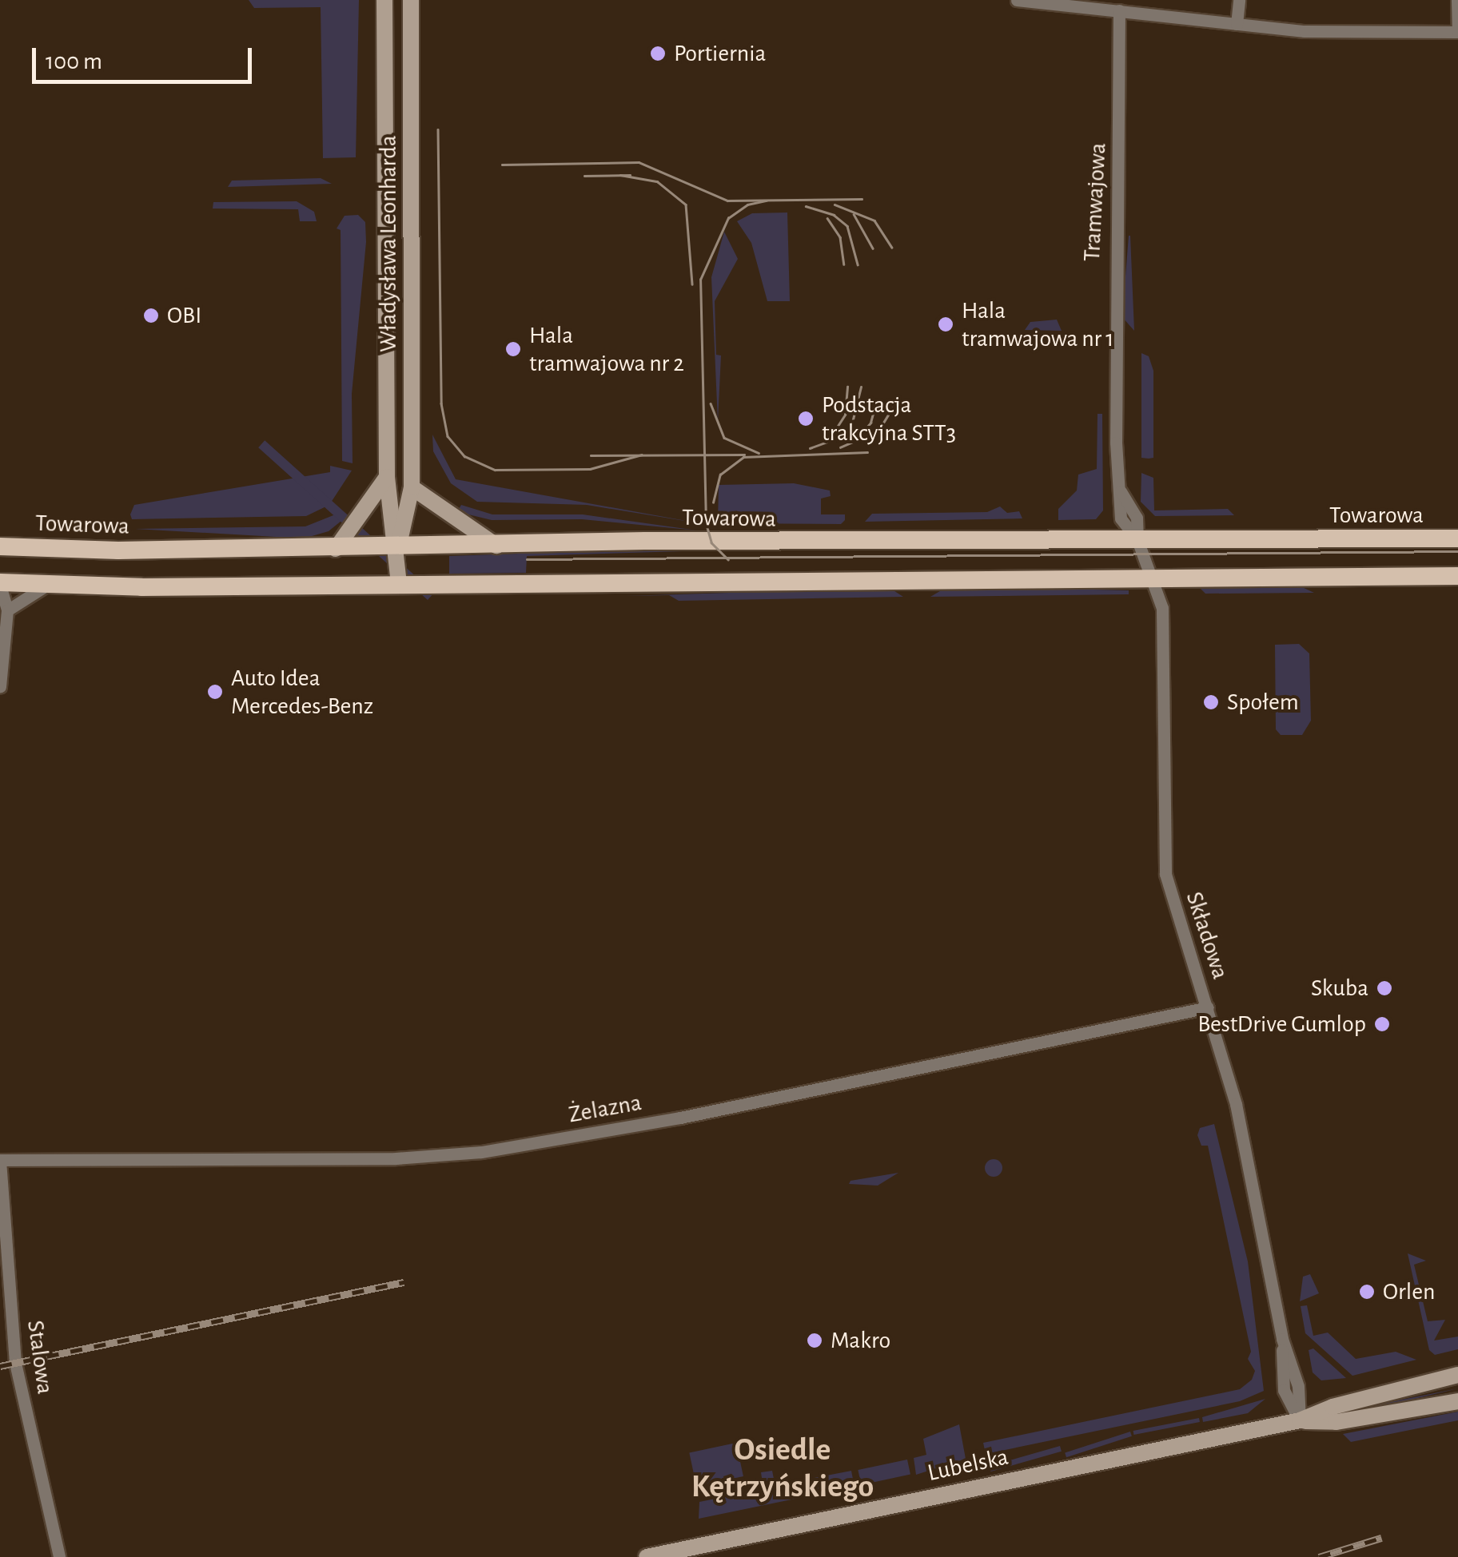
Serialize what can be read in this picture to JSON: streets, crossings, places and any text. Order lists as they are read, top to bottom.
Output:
{
  "streets": {
    "main road": ["Władysława Leonharda", "Towarowa", "Lubelska"],
    "street": [
      "Tramwajowa",
      "Składowa",
      "Żelazna",
      "Stalowa"
    ]
  },
  "crossings": [
    ["Tramwajowa", "Towarowa"],
    ["Tramwajowa", "Składowa"],
    ["Władysława Leonharda", "Towarowa"],
    ["Towarowa", "Składowa"],
    ["Składowa", "Żelazna"],
    ["Składowa", "Lubelska"],
    ["Żelazna", "Stalowa"]
  ],
  "districts": ["Osiedle Kętrzyńskiego"],
  "places": [
    "Portiernia",
    "OBI",
    "Hala tramwajowa nr 1",
    "Hala tramwajowa nr 2",
    "Podstacja trakcyjna STT3",
    "Auto Idea Mercedes-Benz",
    "Społem",
    "Skuba",
    "BestDrive Gumlop",
    "Orlen",
    "Makro"
  ],
  "scale_bar": "100 m"
}
